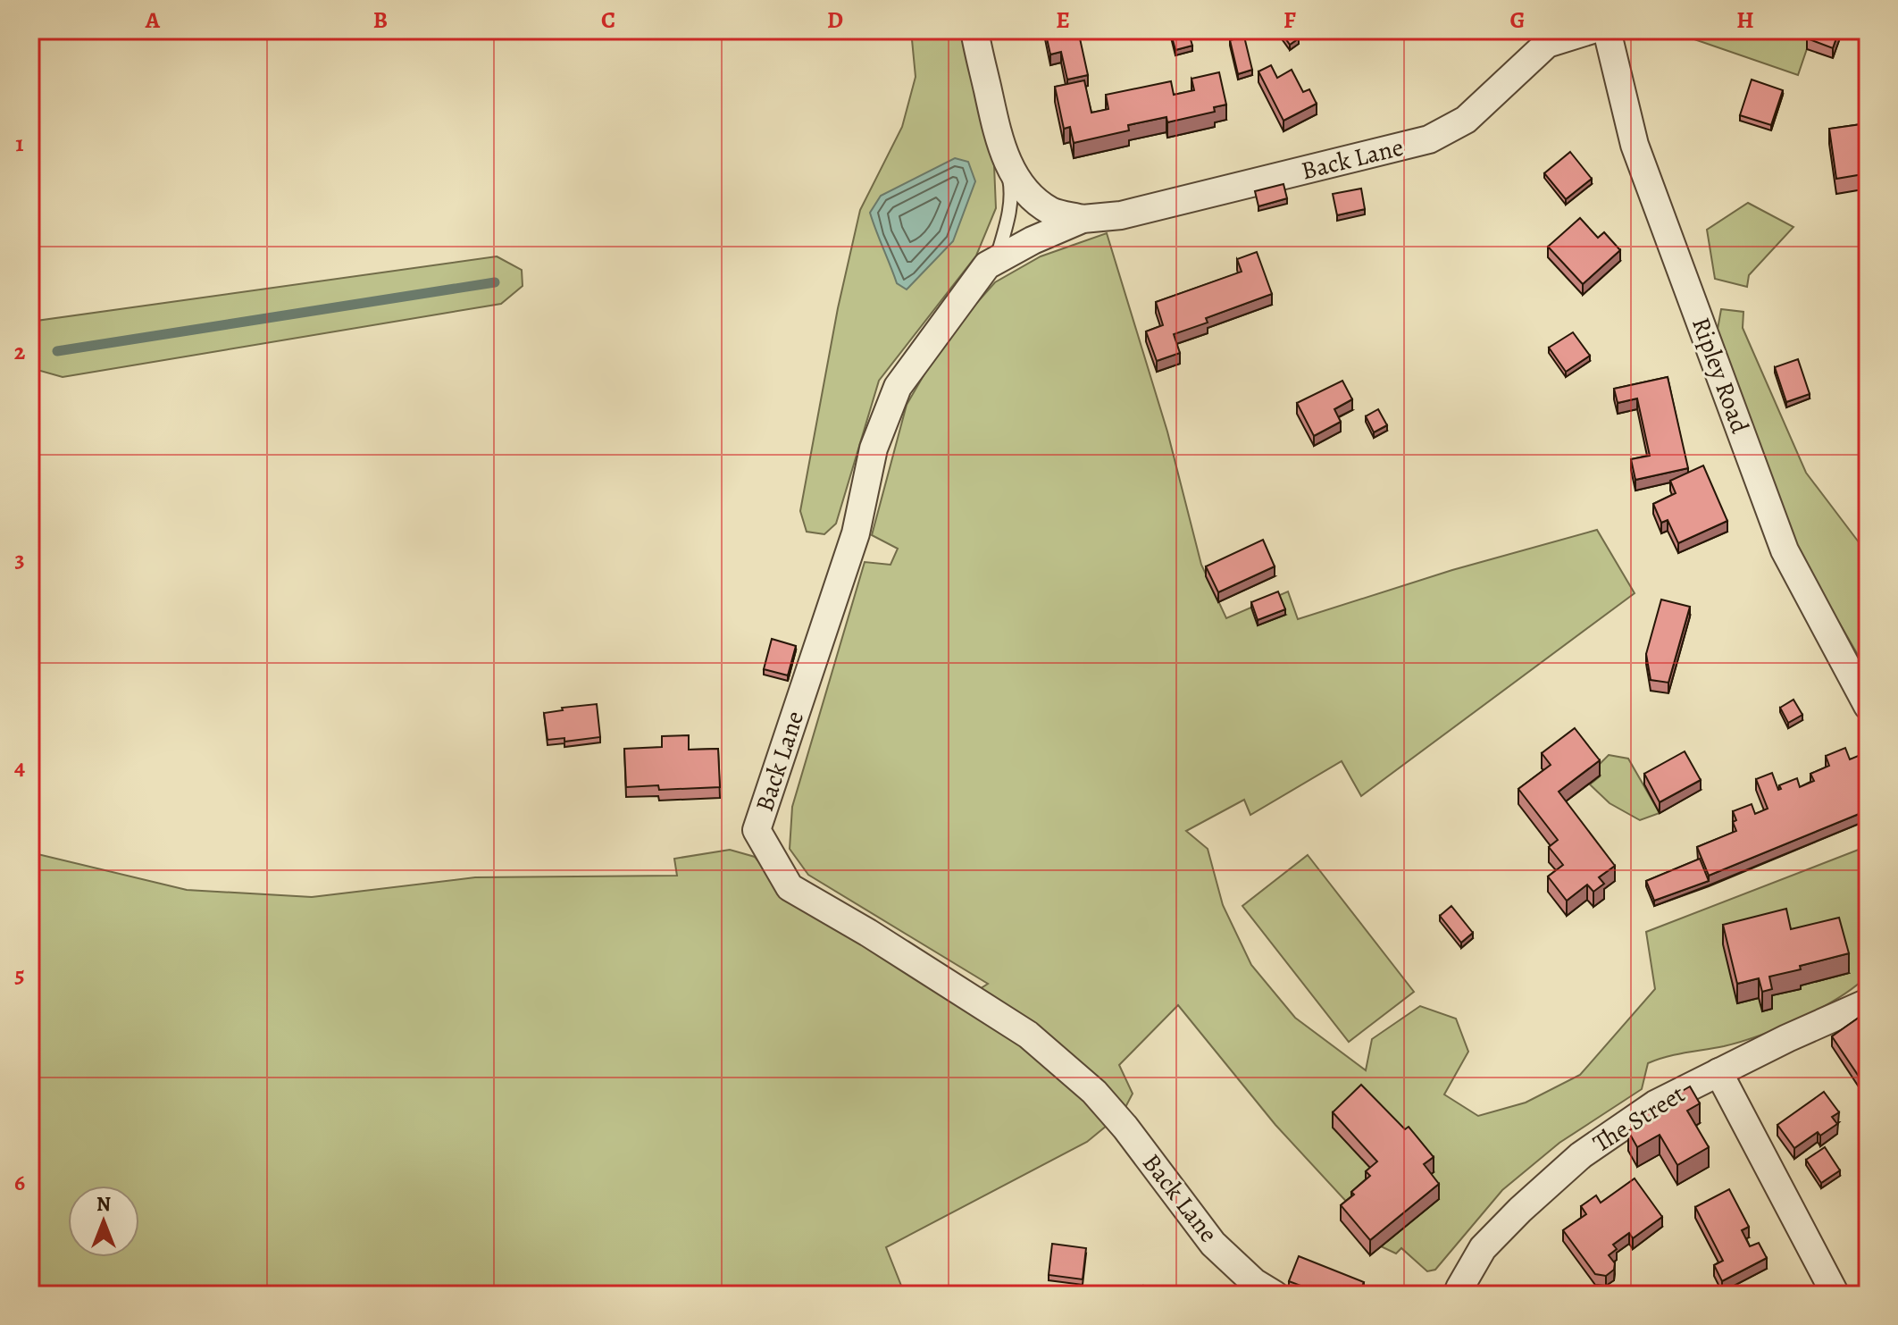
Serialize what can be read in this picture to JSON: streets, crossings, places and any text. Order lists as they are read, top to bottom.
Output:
{
  "streets": {
    "street": ["Back Lane", "Ripley Road", "The Street"]
  },
  "north": "top",
  "grid": {
    "columns": [
      "A",
      "B",
      "C",
      "D",
      "E",
      "F",
      "G",
      "H"
    ],
    "rows": [
      "1",
      "2",
      "3",
      "4",
      "5",
      "6"
    ]
  }
}
